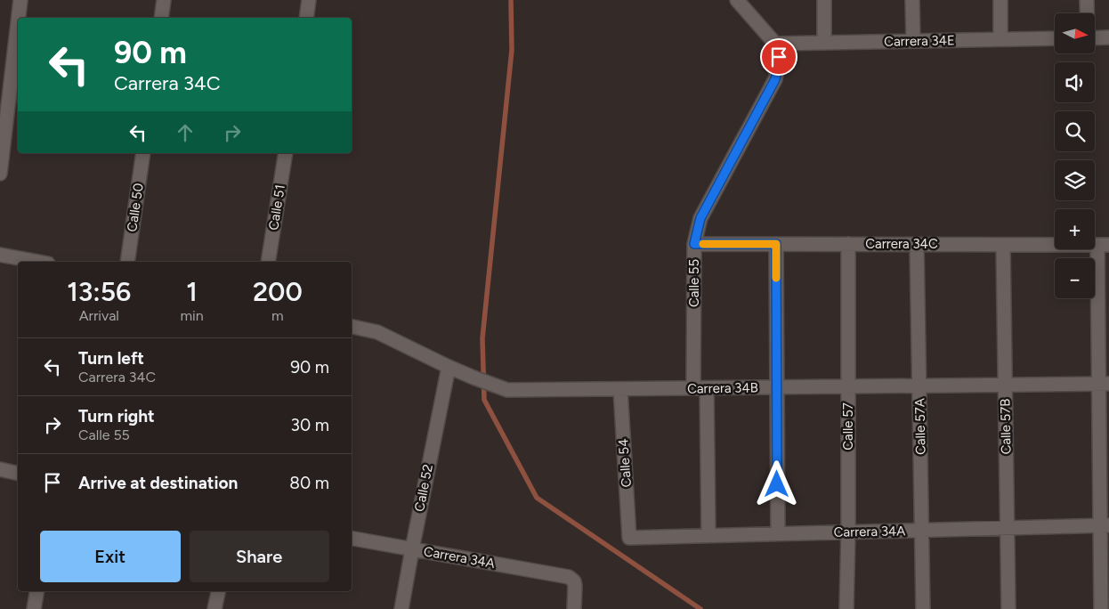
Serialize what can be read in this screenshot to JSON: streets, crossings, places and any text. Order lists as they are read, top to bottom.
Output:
{
  "streets": {
    "street": [
      "Carrera 34E",
      "Calle 50",
      "Calle 51",
      "Carrera 34C",
      "Calle 55",
      "Carrera 34B",
      "Calle 57",
      "Calle 57A",
      "Calle 57B",
      "Calle 54",
      "Calle 52",
      "Carrera 34A"
    ]
  },
  "crossings": [
    ["Carrera 34E", "Calle 55"],
    ["Carrera 34C", "Calle 55"],
    ["Carrera 34C", "Calle 57"],
    ["Carrera 34C", "Calle 57A"],
    ["Carrera 34C", "Calle 57B"],
    ["Calle 55", "Carrera 34B"],
    ["Calle 55", "Carrera 34A"],
    ["Carrera 34B", "Calle 57"],
    ["Carrera 34B", "Calle 57A"],
    ["Carrera 34B", "Calle 57B"],
    ["Carrera 34B", "Calle 54"],
    ["Carrera 34B", "Calle 52"],
    ["Calle 57", "Carrera 34A"],
    ["Calle 57A", "Carrera 34A"],
    ["Calle 57B", "Carrera 34A"],
    ["Calle 54", "Carrera 34A"],
    ["Calle 52", "Carrera 34A"]
  ],
  "north": "right",
  "page": {
    "map_buttons": ["+", "−"],
    "turn": ["90 m", "Carrera 34C"],
    "eta": [
      "13:56",
      "Arrival",
      "1",
      "min",
      "200",
      "m"
    ],
    "list": [
      {
        "name": "Turn left",
        "note": "Carrera 34C",
        "value": "90 m"
      },
      {
        "name": "Turn right",
        "note": "Calle 55",
        "value": "30 m"
      },
      {
        "name": "Arrive at destination",
        "value": "80 m"
      }
    ],
    "buttons": ["Exit", "Share"]
  }
}
